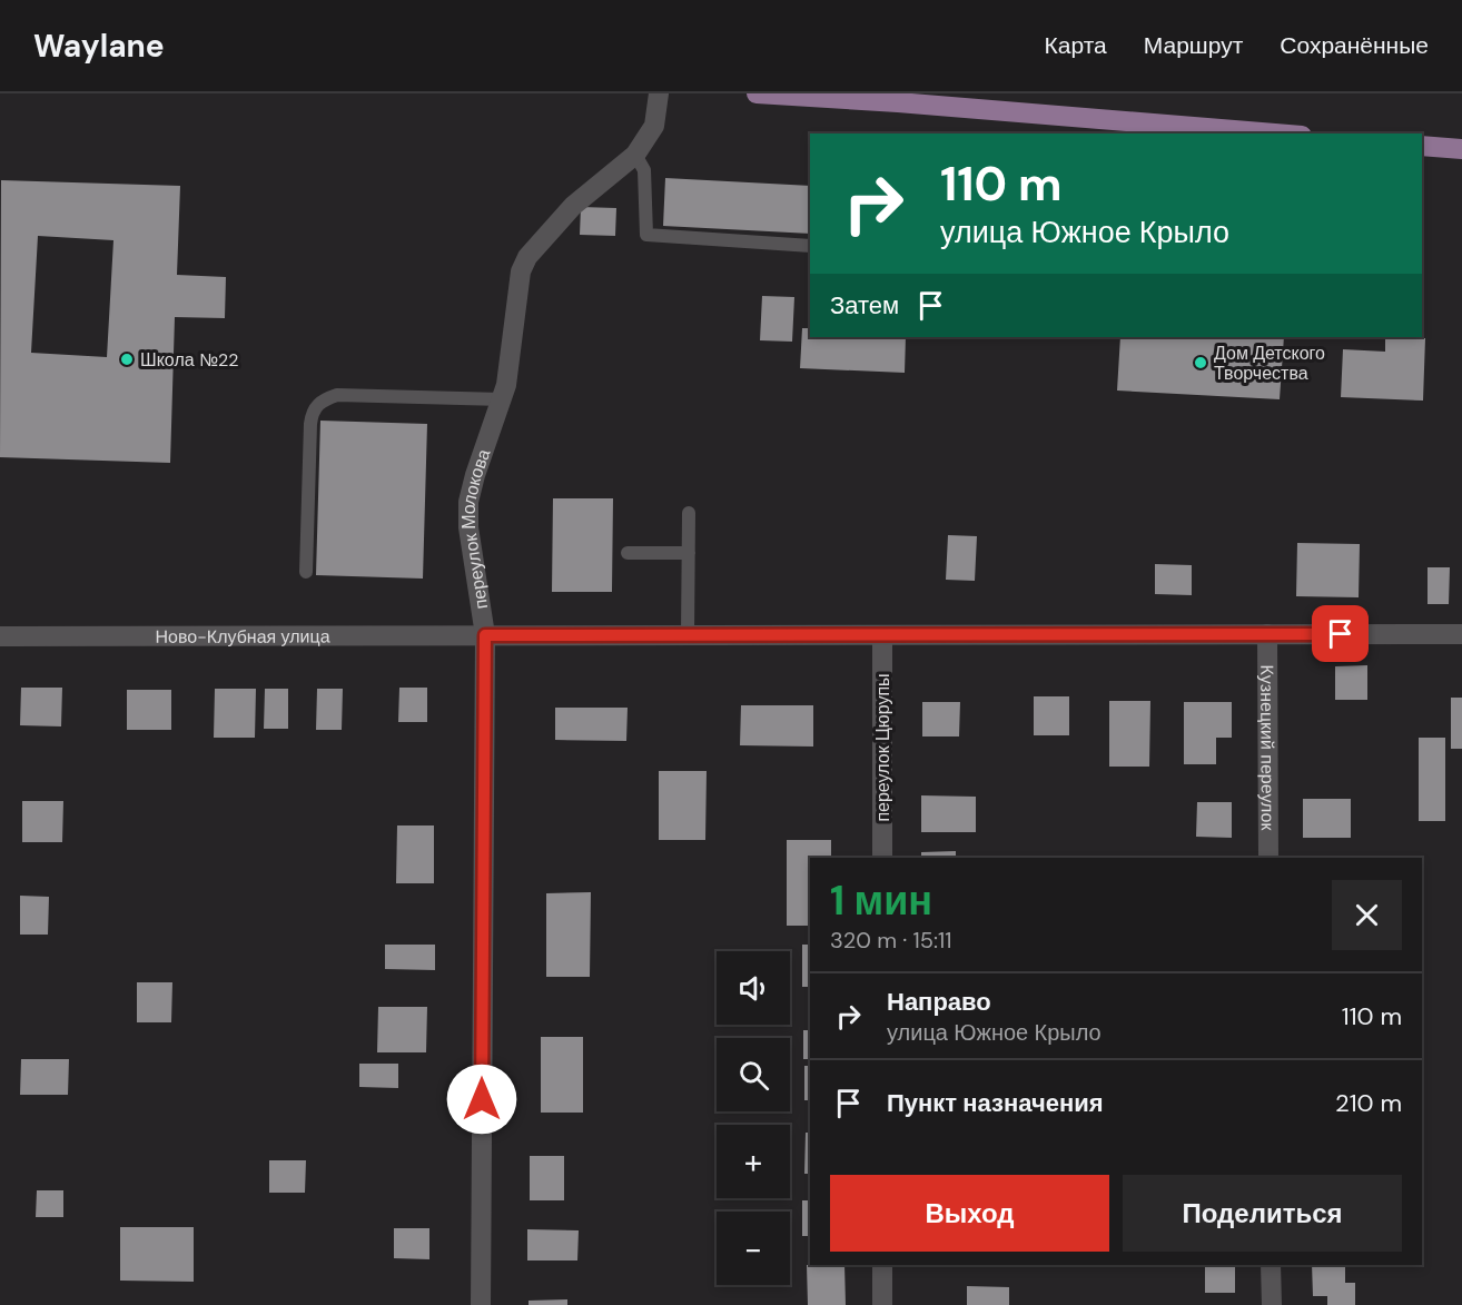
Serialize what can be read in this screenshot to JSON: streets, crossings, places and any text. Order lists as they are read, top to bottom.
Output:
{
  "streets": {
    "street": [
      "переулок Молокова",
      "Ново-Клубная улица",
      "Кузнецкий переулок",
      "переулок Цюрупы"
    ]
  },
  "crossings": [
    ["переулок Молокова", "Ново-Клубная улица"],
    ["Ново-Клубная улица", "Кузнецкий переулок"],
    ["Ново-Клубная улица", "переулок Цюрупы"]
  ],
  "places": ["Школа №22", "Дом Детского Творчества"],
  "page": {
    "header": "Waylane",
    "nav": ["Карта", "Маршрут", "Сохранённые"],
    "turn": ["110 m", "улица Южное Крыло"],
    "then": "Затем",
    "heading": ["1 мин", "320 m · 15:11"],
    "map_buttons": ["+", "−"],
    "list": [
      {
        "name": "Направо",
        "note": "улица Южное Крыло",
        "value": "110 m"
      },
      {
        "name": "Пункт назначения",
        "value": "210 m"
      }
    ],
    "buttons": ["Выход", "Поделиться"]
  }
}
